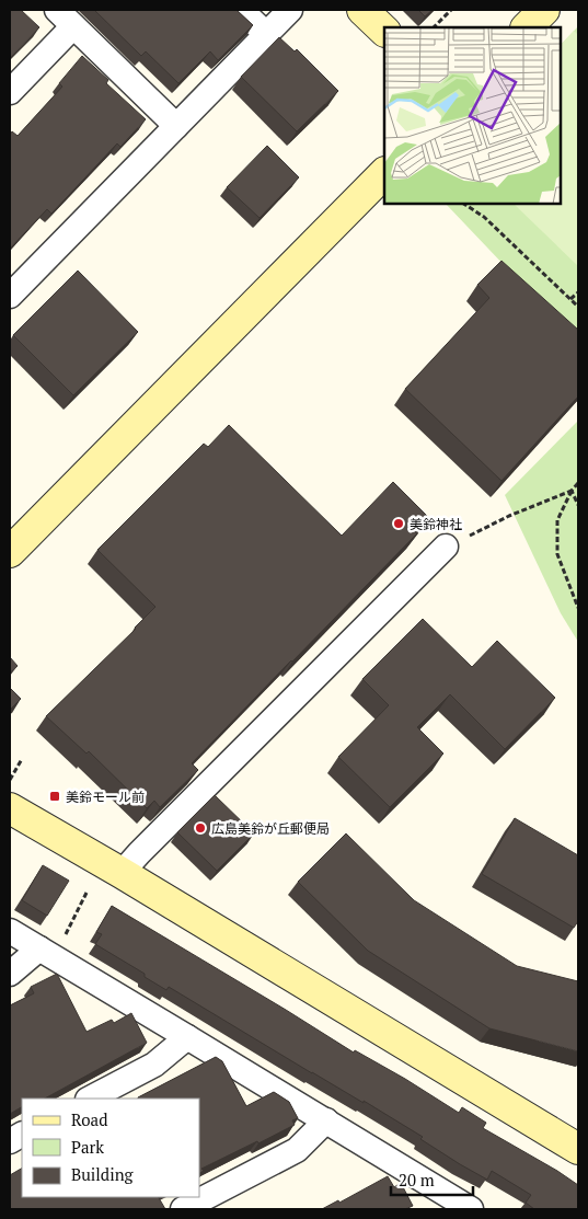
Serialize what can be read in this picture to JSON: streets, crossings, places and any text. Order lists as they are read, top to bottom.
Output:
{
  "places": {
    "other": ["美鈴神社", "広島美鈴が丘郵便局"],
    "transit": ["美鈴モール前"]
  },
  "legend": ["Road", "Park", "Building"],
  "scale_bar": "20 m"
}
